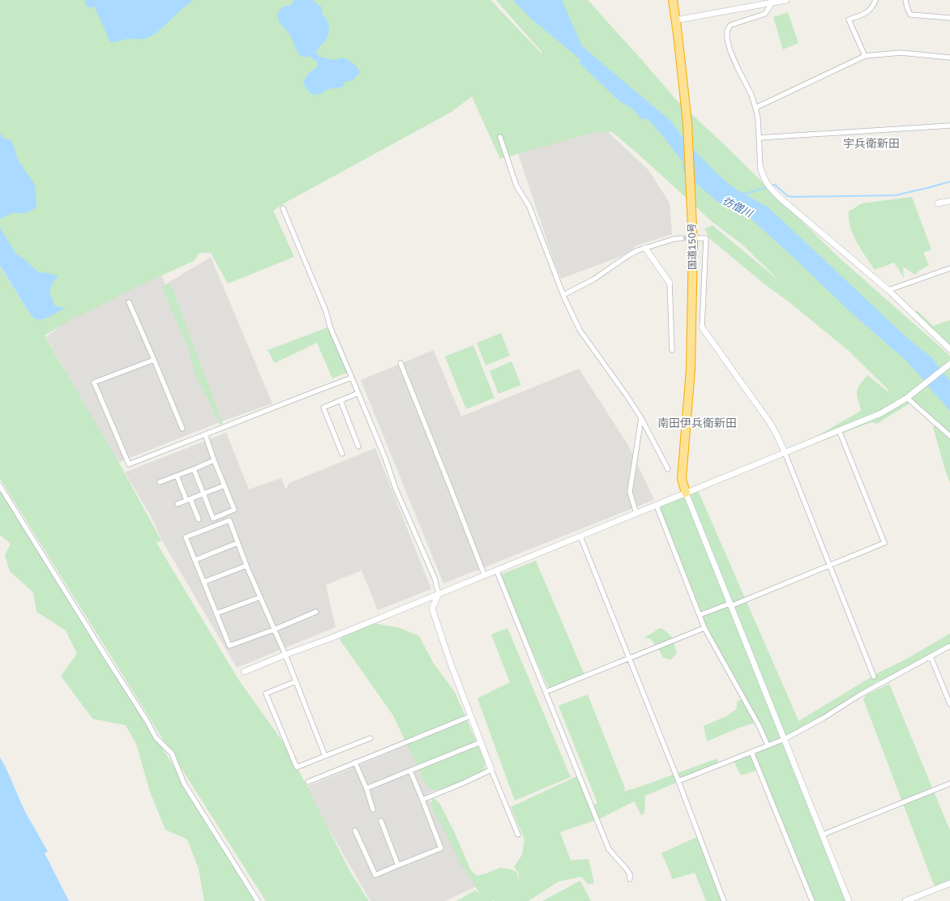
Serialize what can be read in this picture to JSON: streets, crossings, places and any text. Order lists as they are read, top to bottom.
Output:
{
  "streets": {
    "highway": ["国道150号"]
  },
  "districts": ["宇兵衛新田", "南田伊兵衛新田"],
  "water": ["彷僧川"]
}
